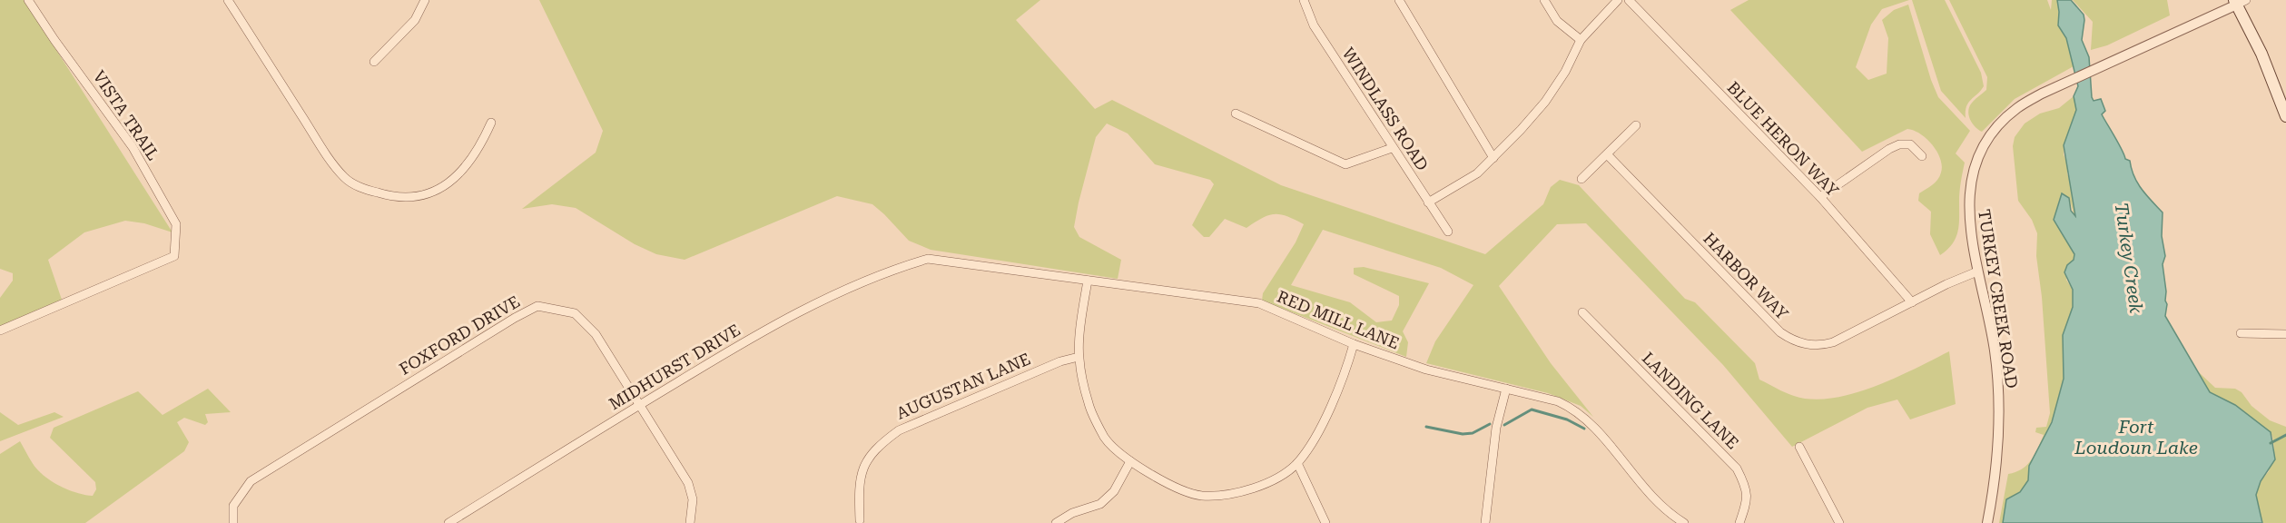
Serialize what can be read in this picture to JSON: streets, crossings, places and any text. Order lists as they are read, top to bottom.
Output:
{
  "streets": {
    "street": [
      "WINDLASS ROAD",
      "VISTA TRAIL",
      "BLUE HERON WAY",
      "HARBOR WAY",
      "TURKEY CREEK ROAD",
      "RED MILL LANE",
      "FOXFORD DRIVE",
      "MIDHURST DRIVE",
      "AUGUSTAN LANE",
      "LANDING LANE"
    ]
  },
  "crossings": [
    ["BLUE HERON WAY", "HARBOR WAY"],
    ["HARBOR WAY", "TURKEY CREEK ROAD"],
    ["RED MILL LANE", "MIDHURST DRIVE"],
    ["FOXFORD DRIVE", "MIDHURST DRIVE"]
  ],
  "water": ["Turkey Creek", "Fort Loudoun Lake"]
}
